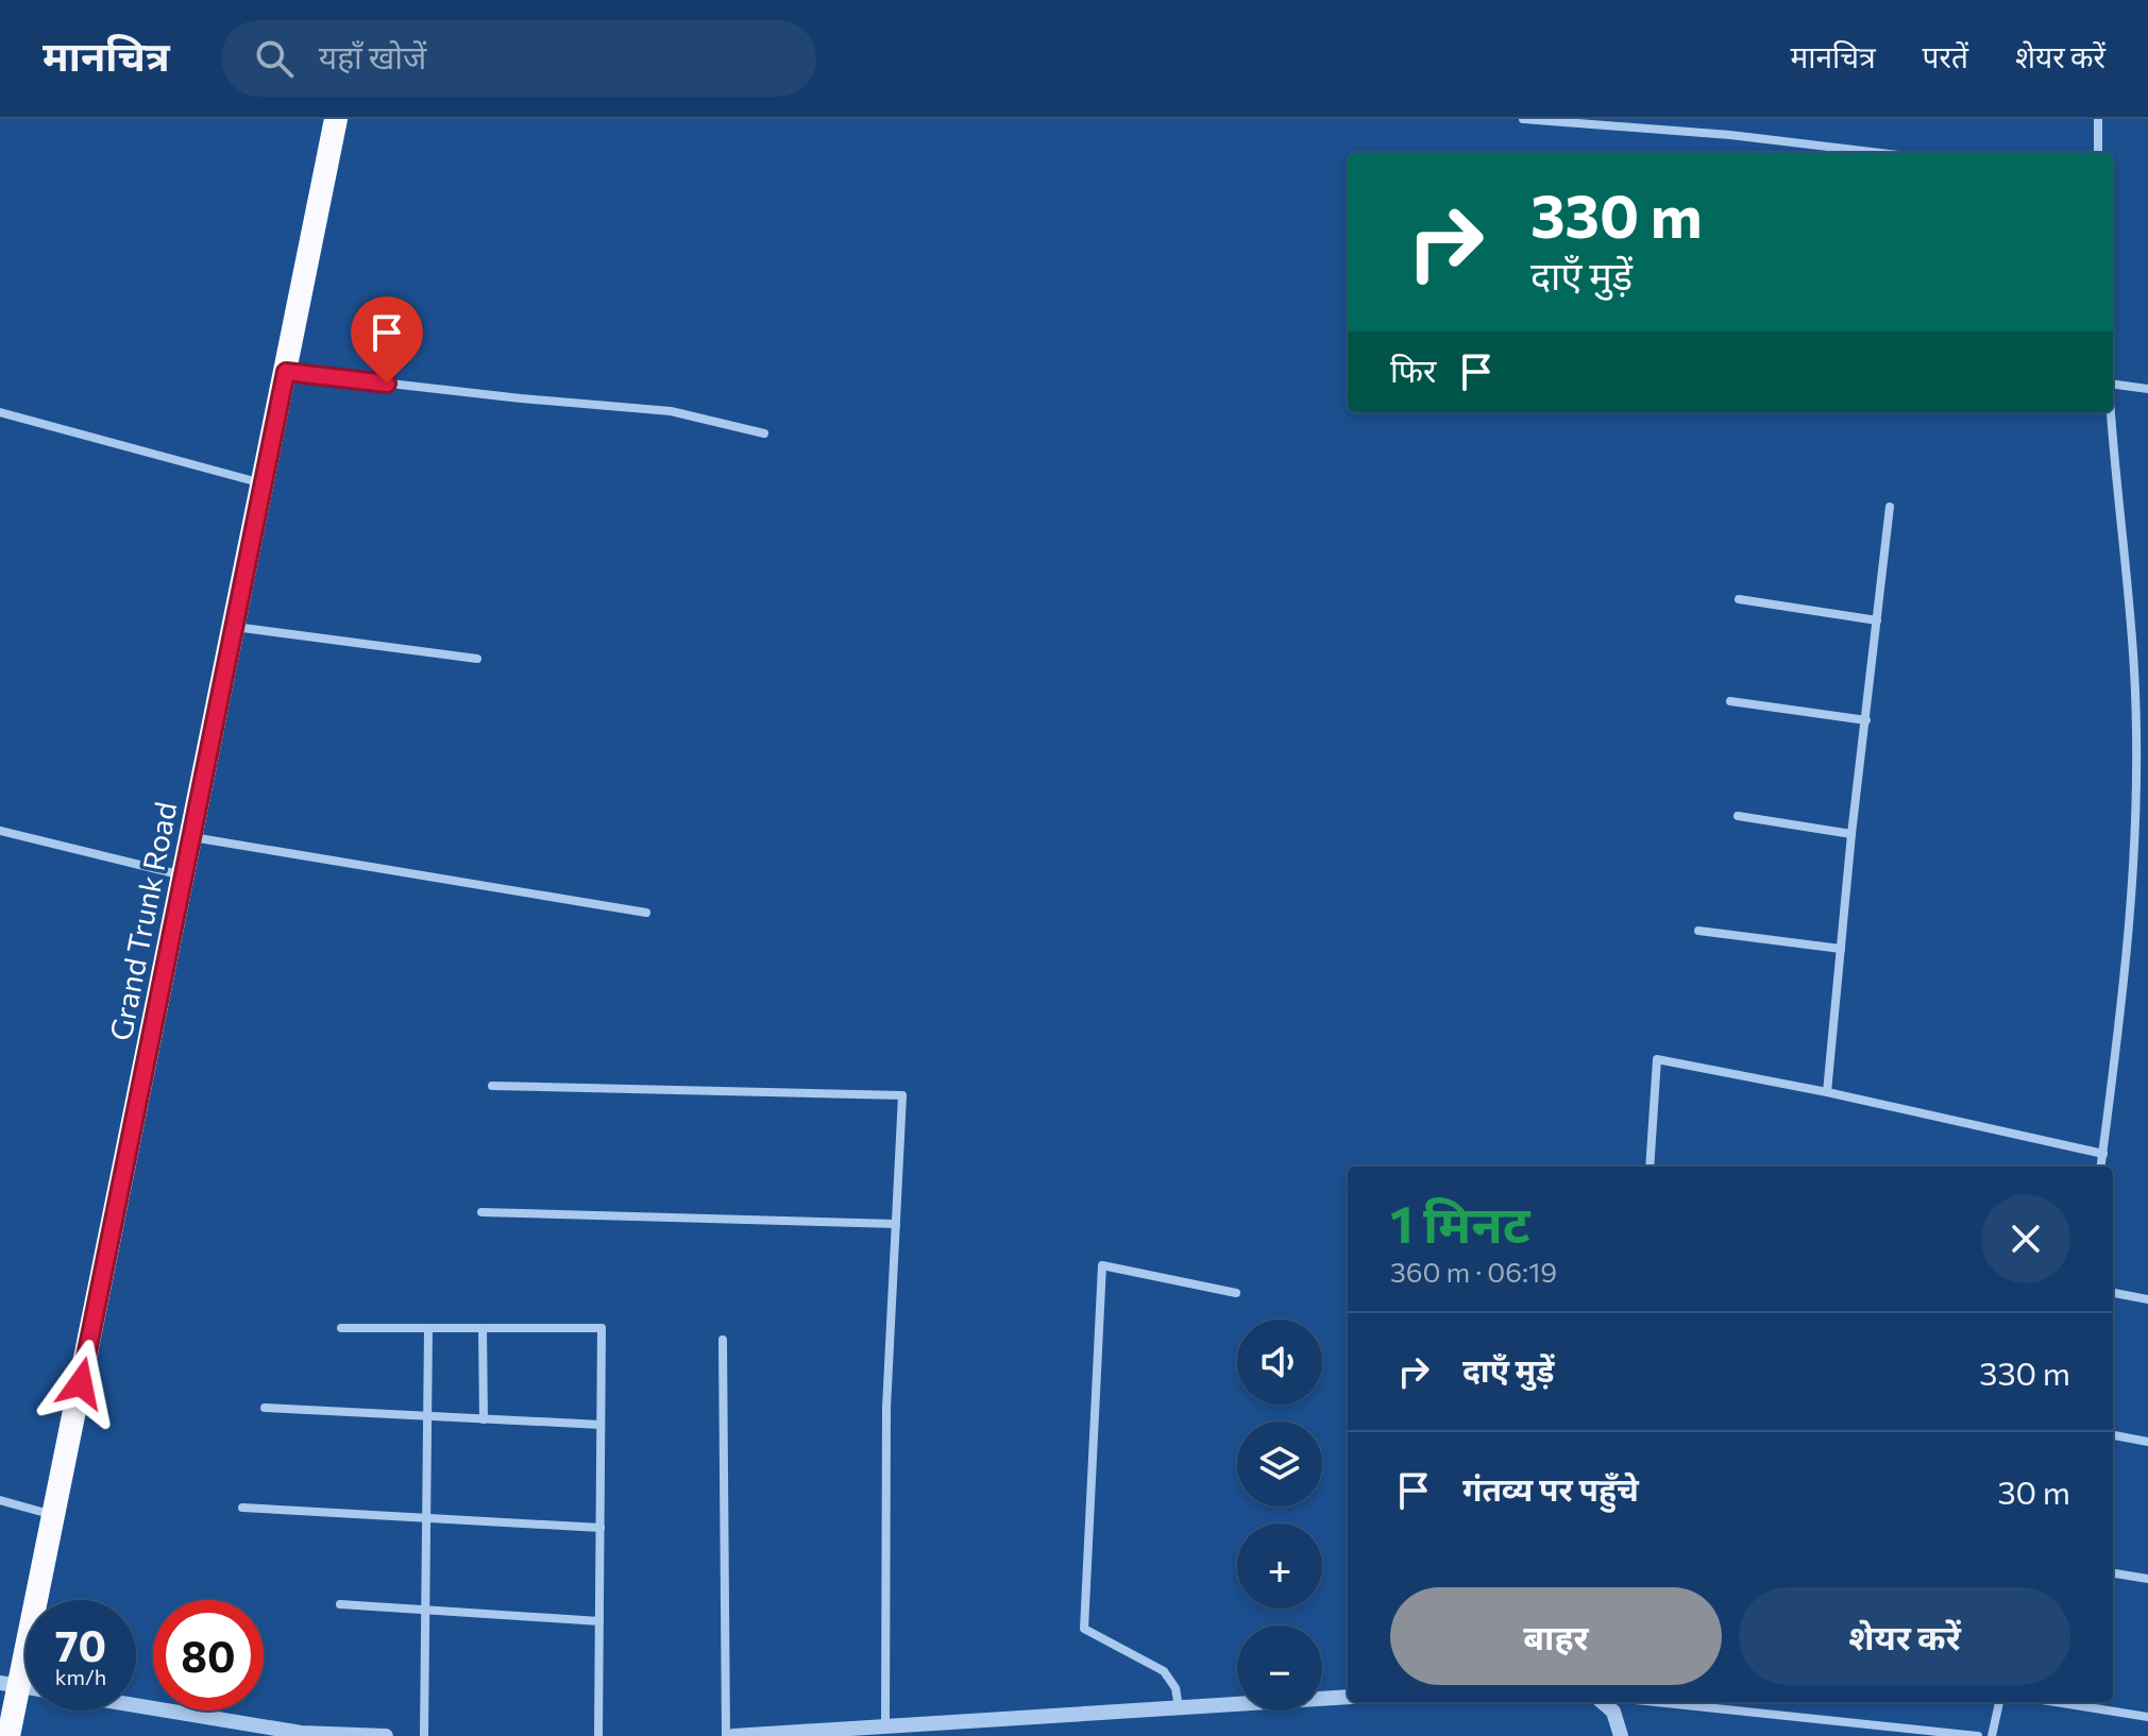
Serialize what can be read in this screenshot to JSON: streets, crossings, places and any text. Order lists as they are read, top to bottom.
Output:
{
  "streets": {
    "highway": ["Grand Trunk Road"]
  },
  "page": {
    "header": "मानचित्र",
    "search": "यहाँ खोजें",
    "nav": ["मानचित्र", "परतें", "शेयर करें"],
    "turn": ["330 m", "दाएँ मुड़ें"],
    "then": "फिर",
    "heading": ["1 मिनट", "360 m · 06:19"],
    "list": [
      {
        "name": "दाएँ मुड़ें",
        "value": "330 m"
      },
      {
        "name": "गंतव्य पर पहुँचे",
        "value": "30 m"
      }
    ],
    "map_buttons": ["+", "−"],
    "buttons": ["बाहर", "शेयर करें"],
    "speed": "70 km/h",
    "limit": "80"
  }
}
